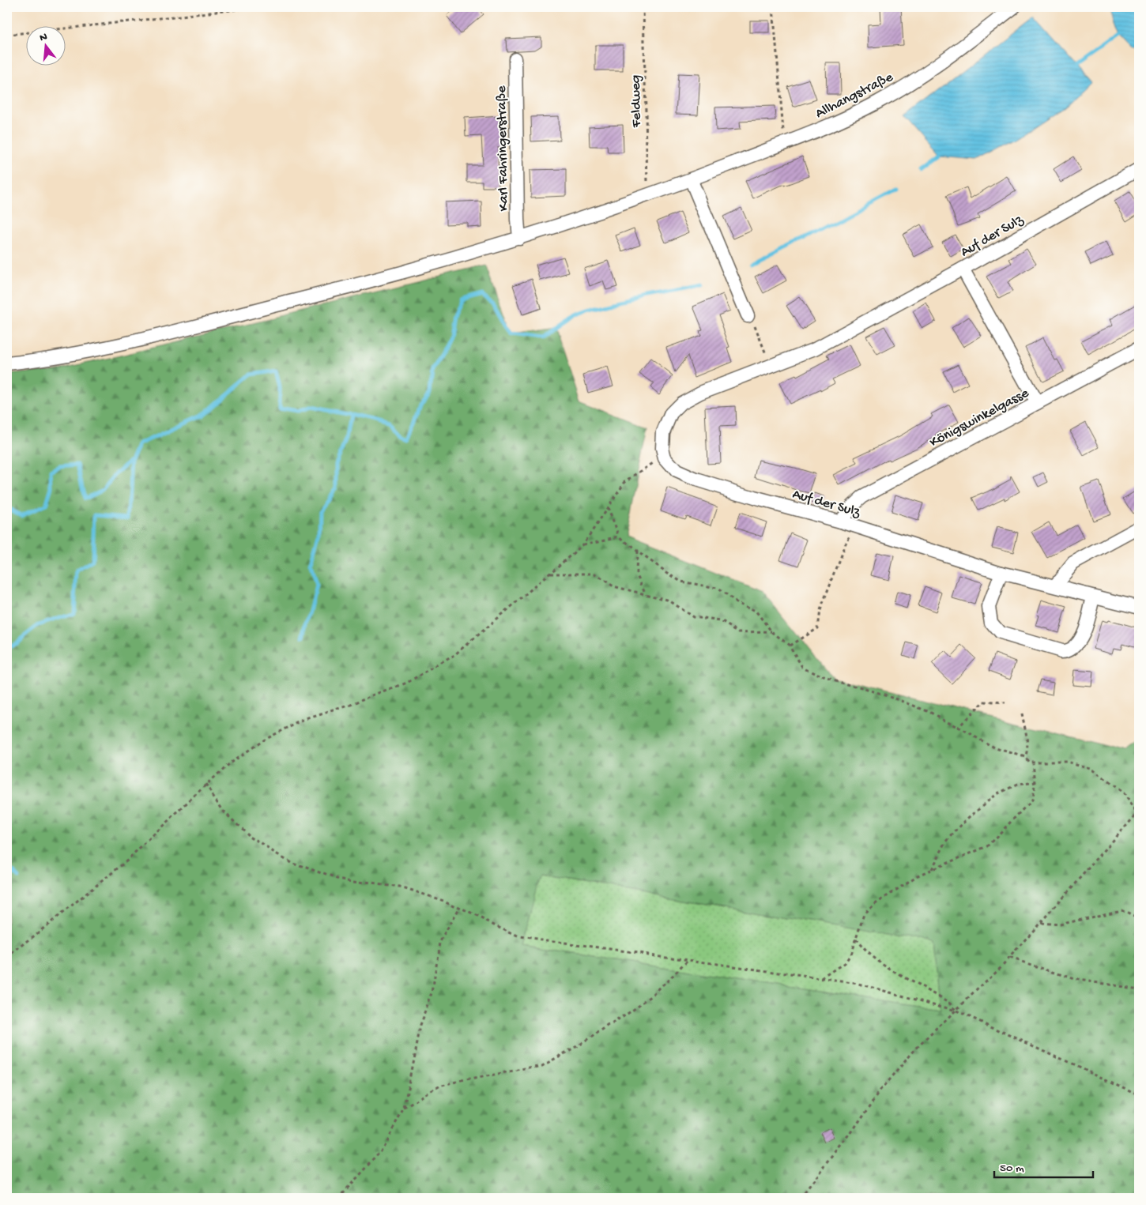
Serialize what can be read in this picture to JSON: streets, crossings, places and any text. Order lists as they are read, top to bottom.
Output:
{
  "streets": {
    "street": [
      "Allhangstraße",
      "Karl Fahringerstraße",
      "Auf der Sulz",
      "Königswinkelgasse"
    ],
    "path": ["Feldweg"]
  },
  "crossings": [
    ["Allhangstraße", "Feldweg"],
    ["Allhangstraße", "Karl Fahringerstraße"],
    ["Auf der Sulz", "Königswinkelgasse"]
  ],
  "scale_bar": "50 m",
  "north": "top"
}
